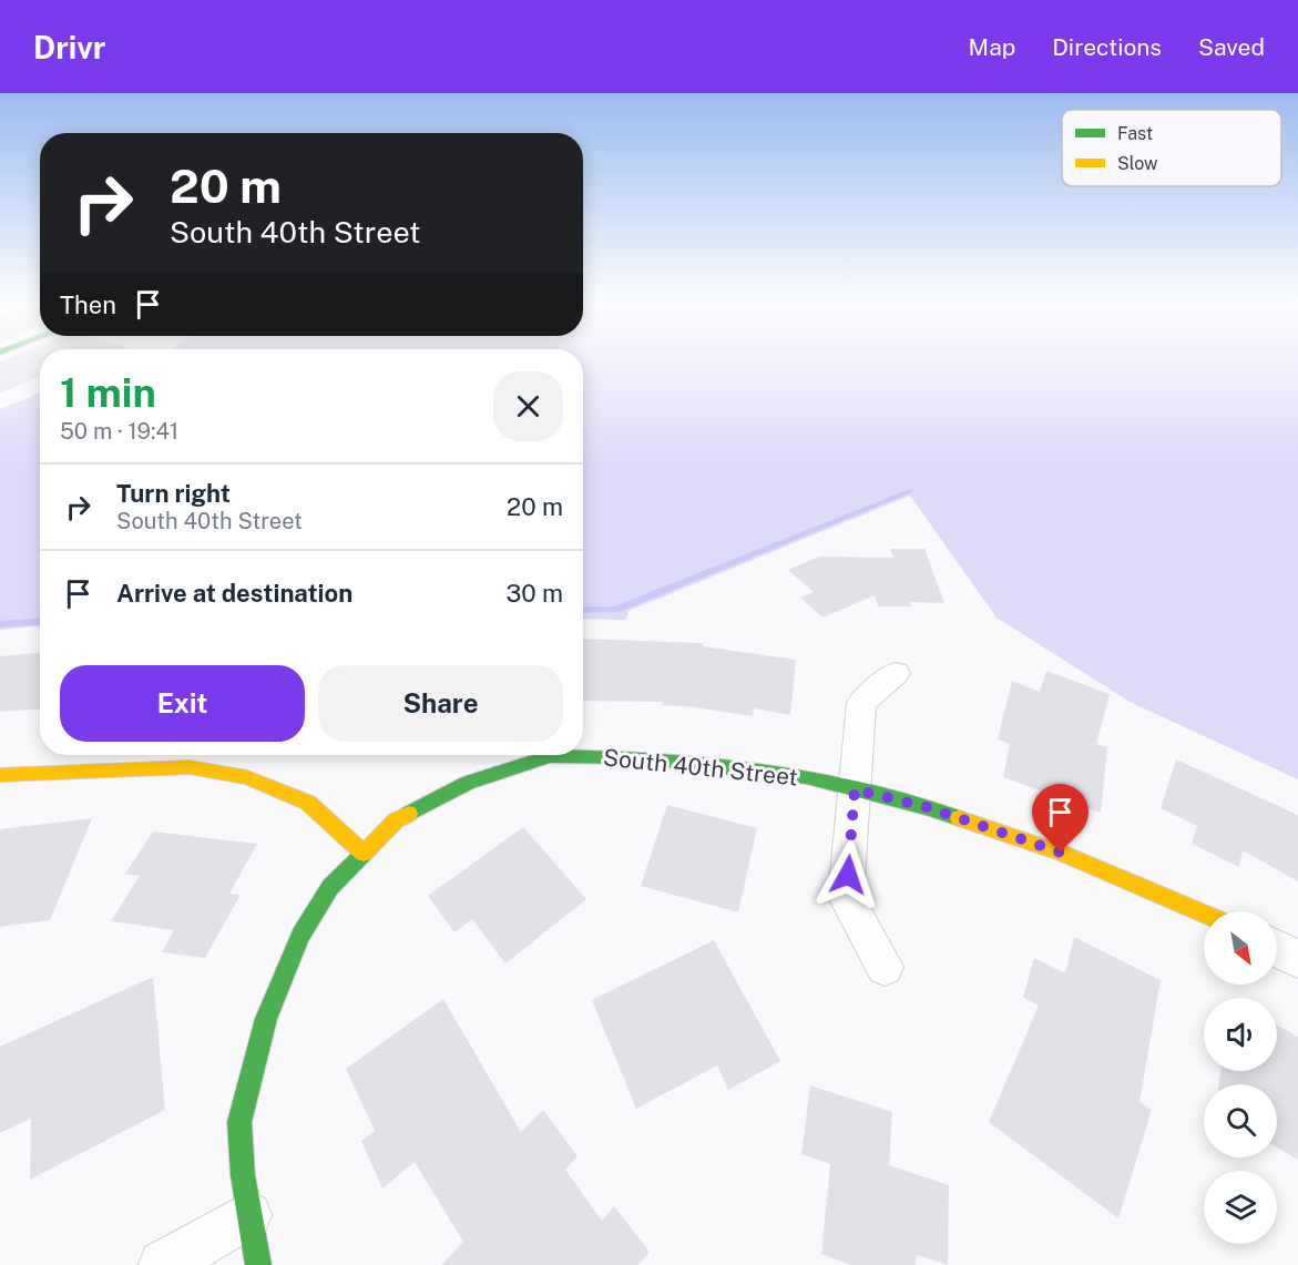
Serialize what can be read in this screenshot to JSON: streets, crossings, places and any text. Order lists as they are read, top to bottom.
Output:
{
  "streets": {
    "street": ["South 40th Street"]
  },
  "legend": ["Fast", "Slow"],
  "north": "bottom right",
  "page": {
    "header": "Drivr",
    "nav": ["Map", "Directions", "Saved"],
    "turn": ["20 m", "South 40th Street"],
    "then": "Then",
    "heading": ["1 min", "50 m · 19:41"],
    "list": [
      {
        "name": "Turn right",
        "note": "South 40th Street",
        "value": "20 m"
      },
      {
        "name": "Arrive at destination",
        "value": "30 m"
      }
    ],
    "buttons": ["Exit", "Share"]
  }
}
